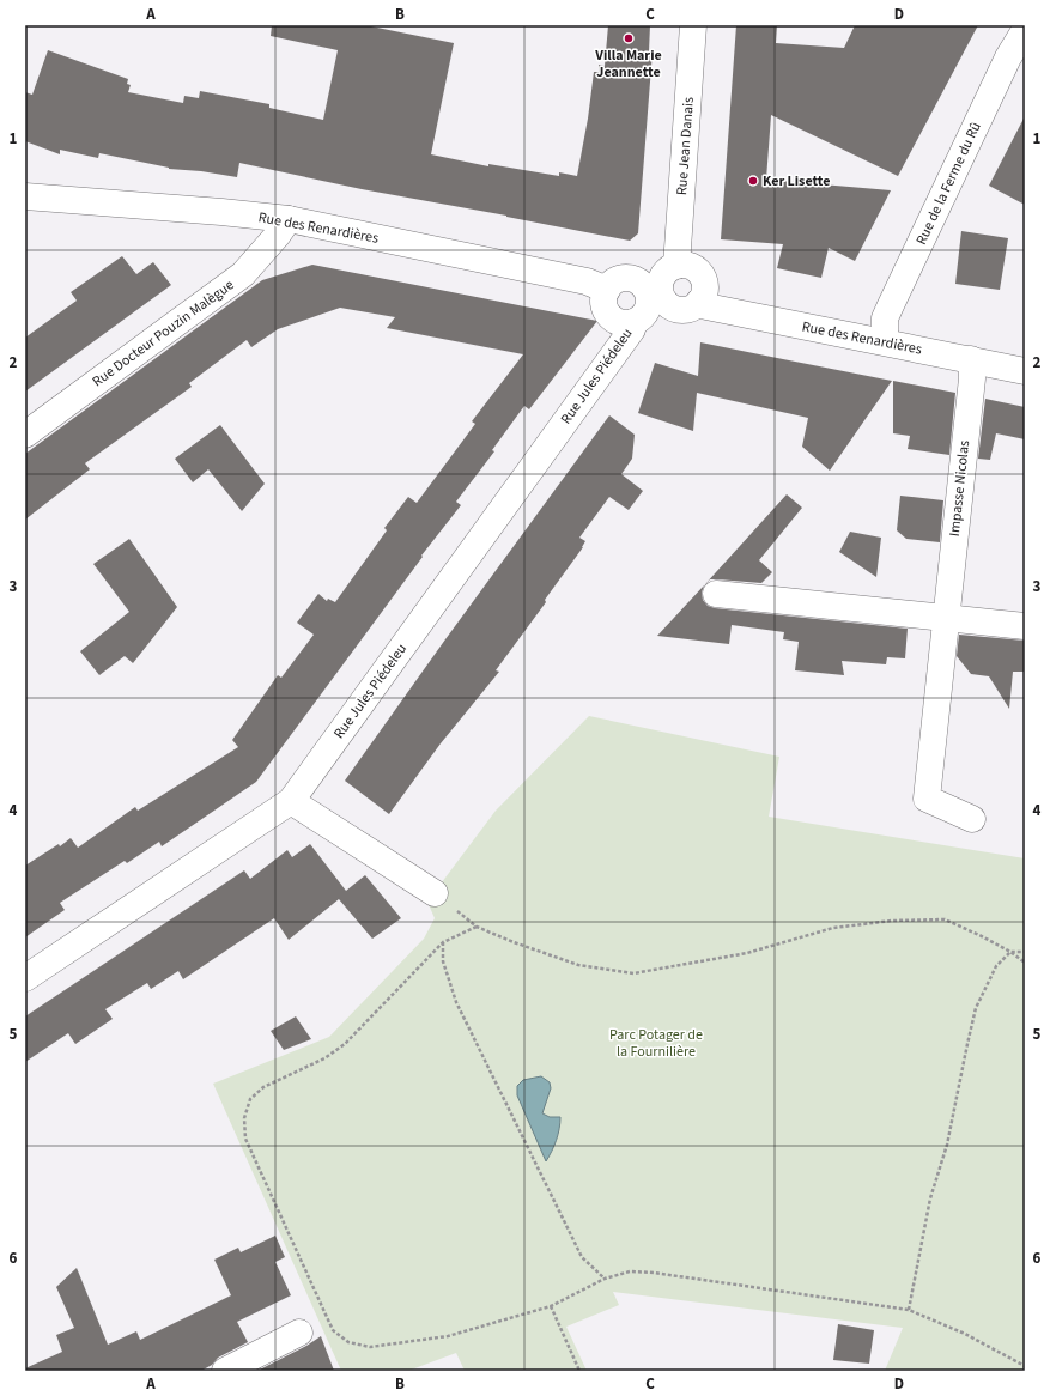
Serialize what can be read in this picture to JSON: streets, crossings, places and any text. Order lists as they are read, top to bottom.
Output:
{
  "streets": {
    "street": [
      "Rue Jean Danais",
      "Rue de la Ferme du Rû",
      "Rue des Renardières",
      "Rue Docteur Pouzin Malègue",
      "Rue Jules Piédeleu",
      "Impasse Nicolas"
    ]
  },
  "crossings": [
    ["Rue Jean Danais", "Rue des Renardières"],
    ["Rue Jean Danais", "Rue Jules Piédeleu"],
    ["Rue de la Ferme du Rû", "Rue des Renardières"],
    ["Rue des Renardières", "Rue Docteur Pouzin Malègue"],
    ["Rue des Renardières", "Rue Jules Piédeleu"],
    ["Rue des Renardières", "Impasse Nicolas"]
  ],
  "parks": ["Parc Potager de la Fournilière"],
  "places": ["Villa Marie Jeannette", "Ker Lisette"],
  "grid": {
    "columns": [
      "A",
      "B",
      "C",
      "D"
    ],
    "rows": [
      "1",
      "2",
      "3",
      "4",
      "5",
      "6"
    ]
  }
}
